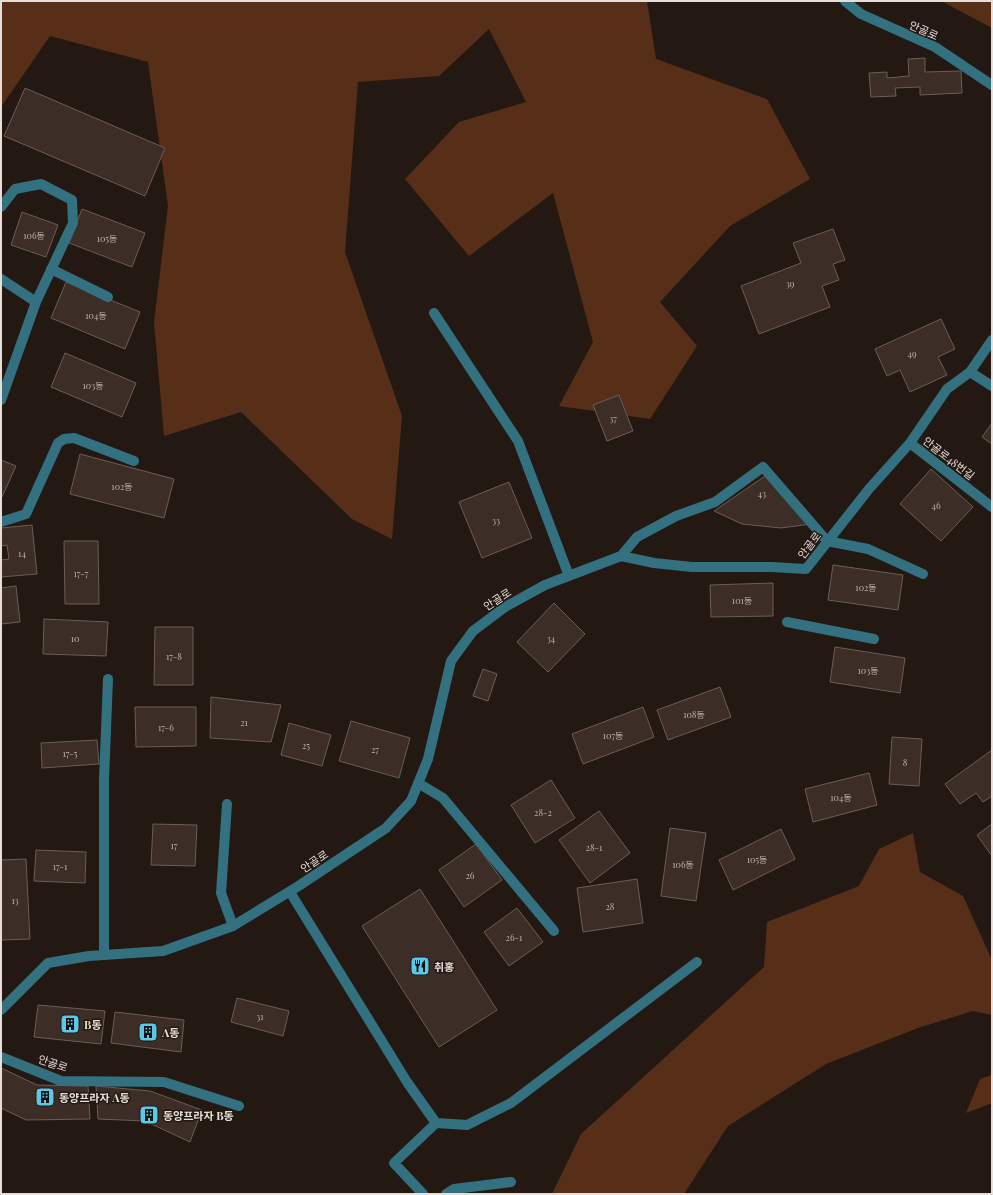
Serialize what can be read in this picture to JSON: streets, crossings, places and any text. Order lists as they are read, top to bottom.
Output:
{
  "streets": {
    "street": ["안골로", "안골로48번길"]
  },
  "crossings": [
    ["안골로", "안골로48번길"]
  ],
  "places": {
    "restaurant": ["취홍"],
    "building": [
      "B동",
      "A동",
      "동양프라자 A동",
      "동양프라자 B동"
    ]
  },
  "house_numbers": [
    "106동",
    "105동",
    "39",
    "104동",
    "49",
    "103동",
    "37",
    "102동",
    "43",
    "46",
    "33",
    "14",
    "17-7",
    "102동",
    "101동",
    "10",
    "34",
    "17-8",
    "103동",
    "108동",
    "21",
    "17-6",
    "107동",
    "25",
    "27",
    "17-5",
    "8",
    "104동",
    "28-2",
    "17",
    "28-1",
    "105동",
    "106동",
    "17-1",
    "26",
    "13",
    "28",
    "26-1",
    "31"
  ]
}
